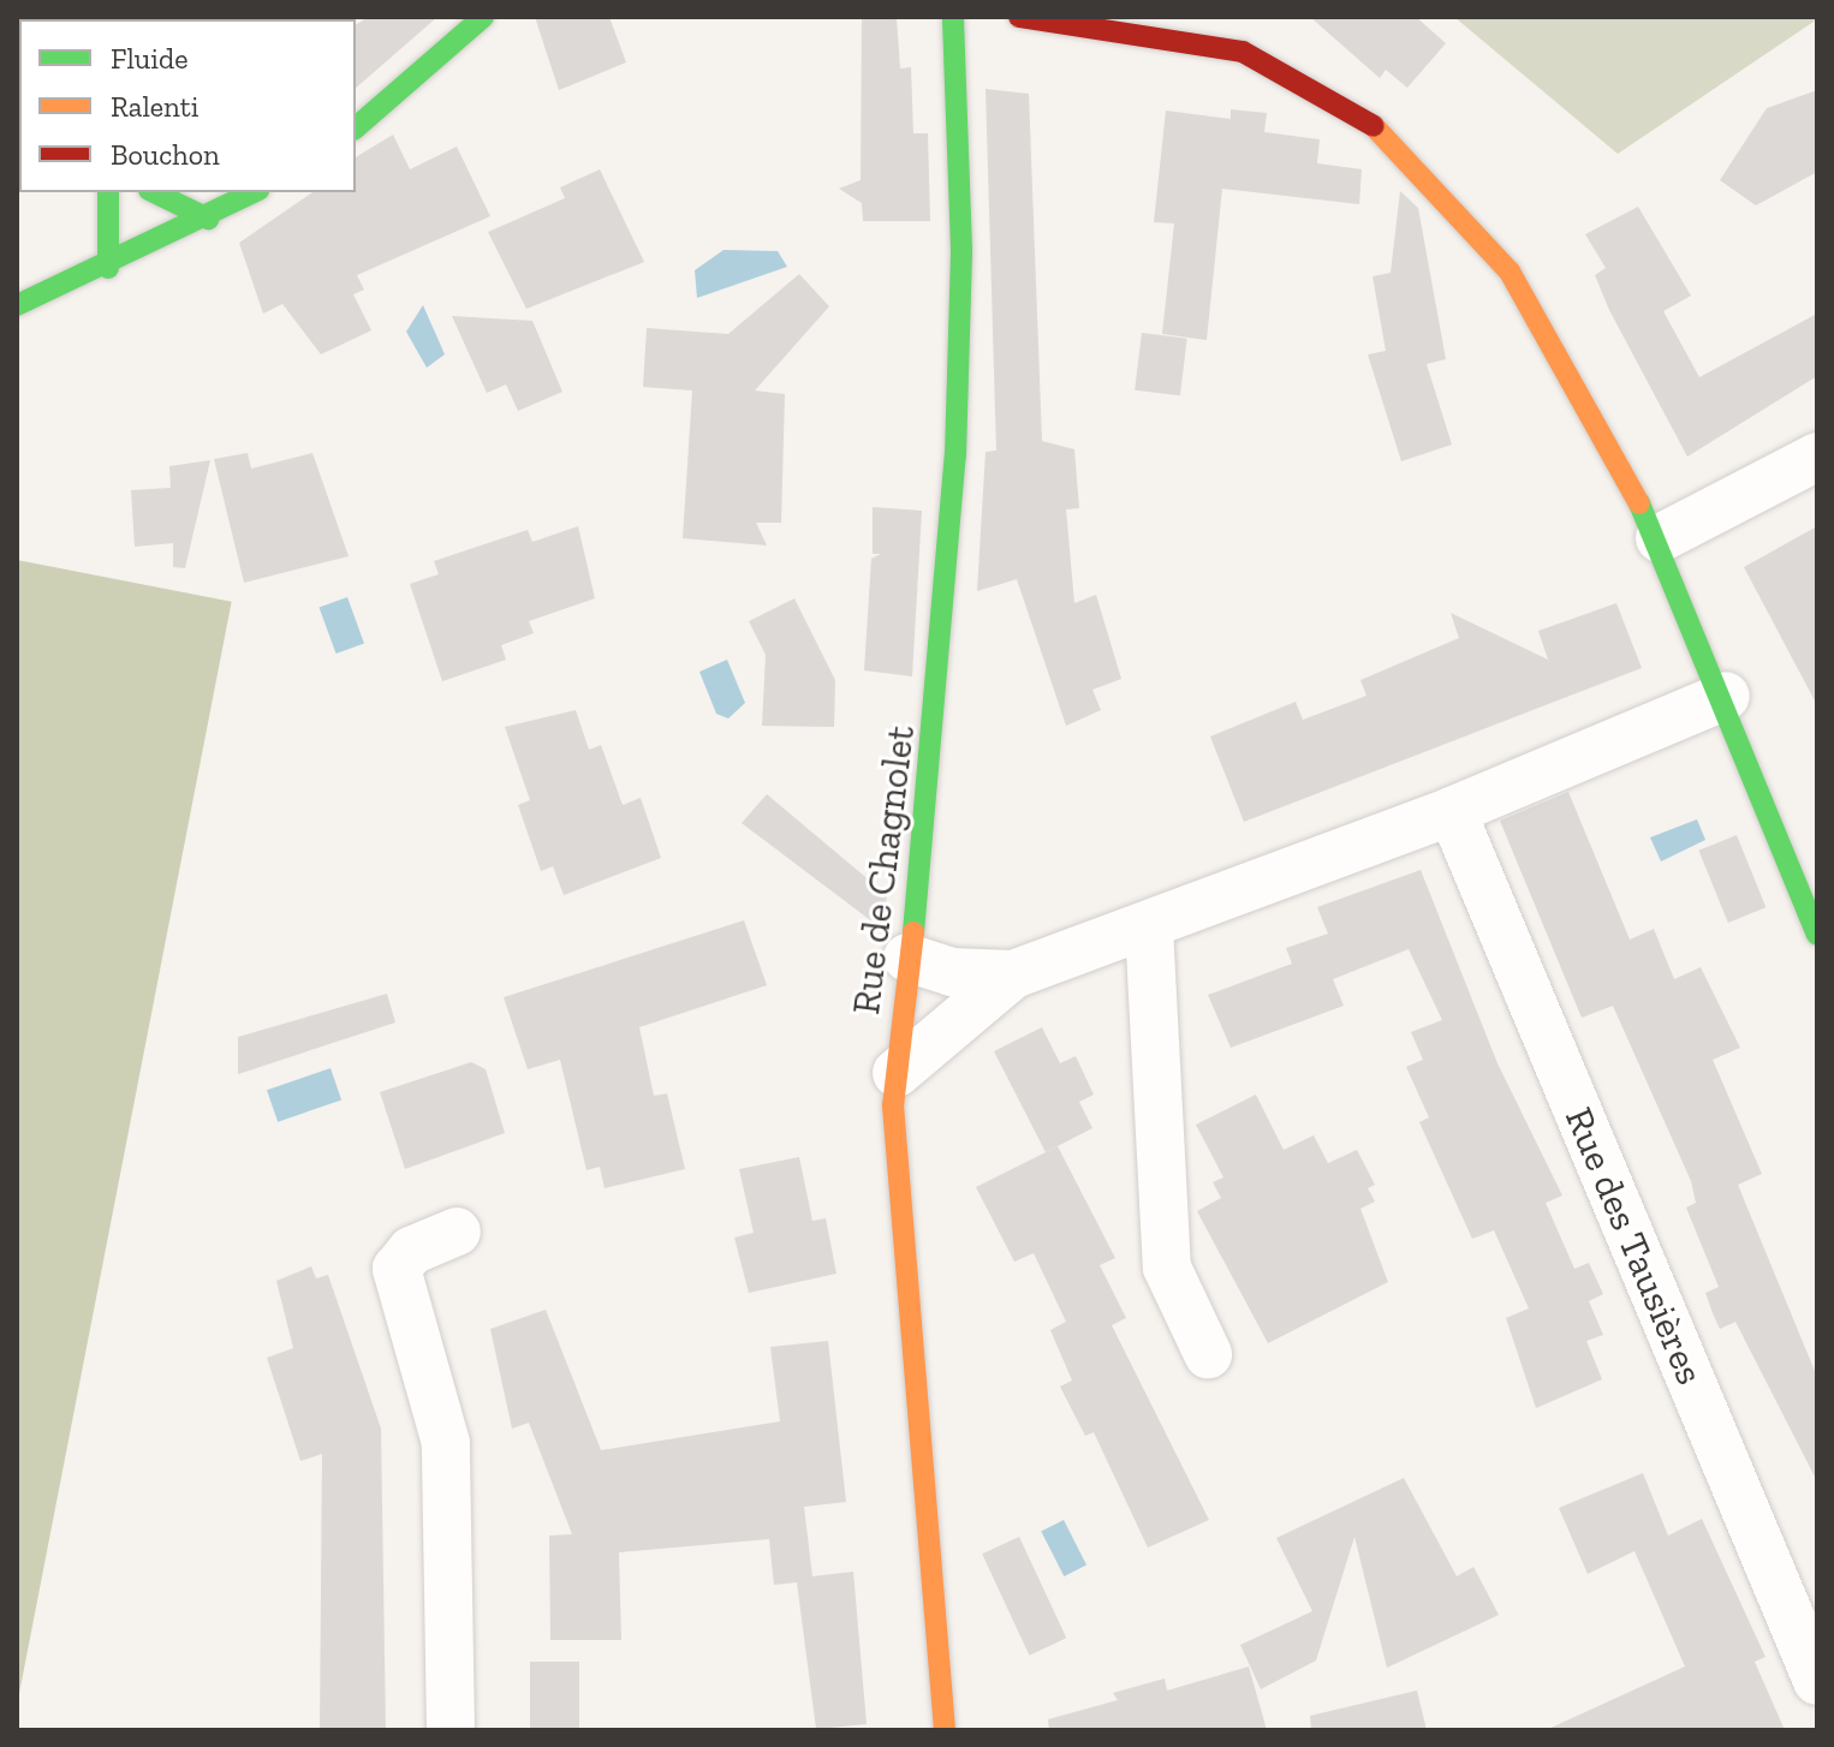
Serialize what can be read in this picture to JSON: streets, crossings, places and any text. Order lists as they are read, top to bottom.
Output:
{
  "streets": {
    "street": ["Rue de Chagnolet", "Rue des Tausières"]
  },
  "legend": ["Fluide", "Ralenti", "Bouchon"]
}
